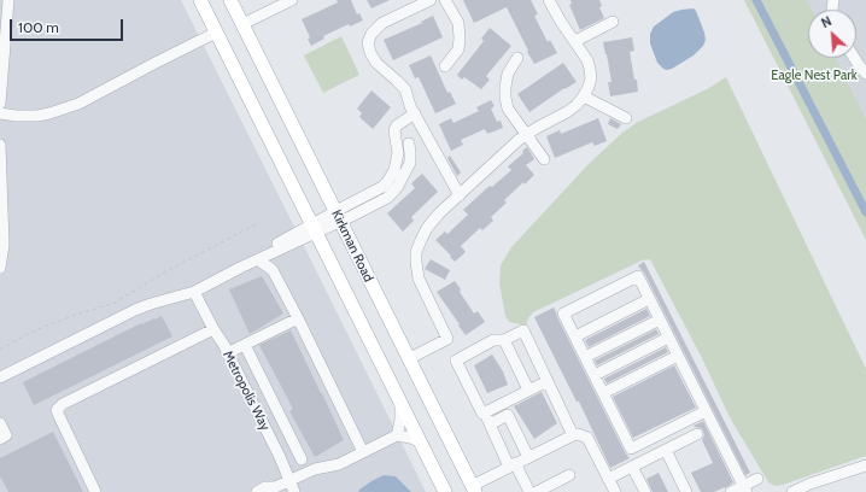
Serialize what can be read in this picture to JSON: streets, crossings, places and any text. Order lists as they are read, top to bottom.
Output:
{
  "streets": {
    "main road": ["Kirkman Road"],
    "street": ["Metropolis Way"]
  },
  "parks": ["Eagle Nest Park"],
  "scale_bar": "100 m",
  "north": "top left"
}
